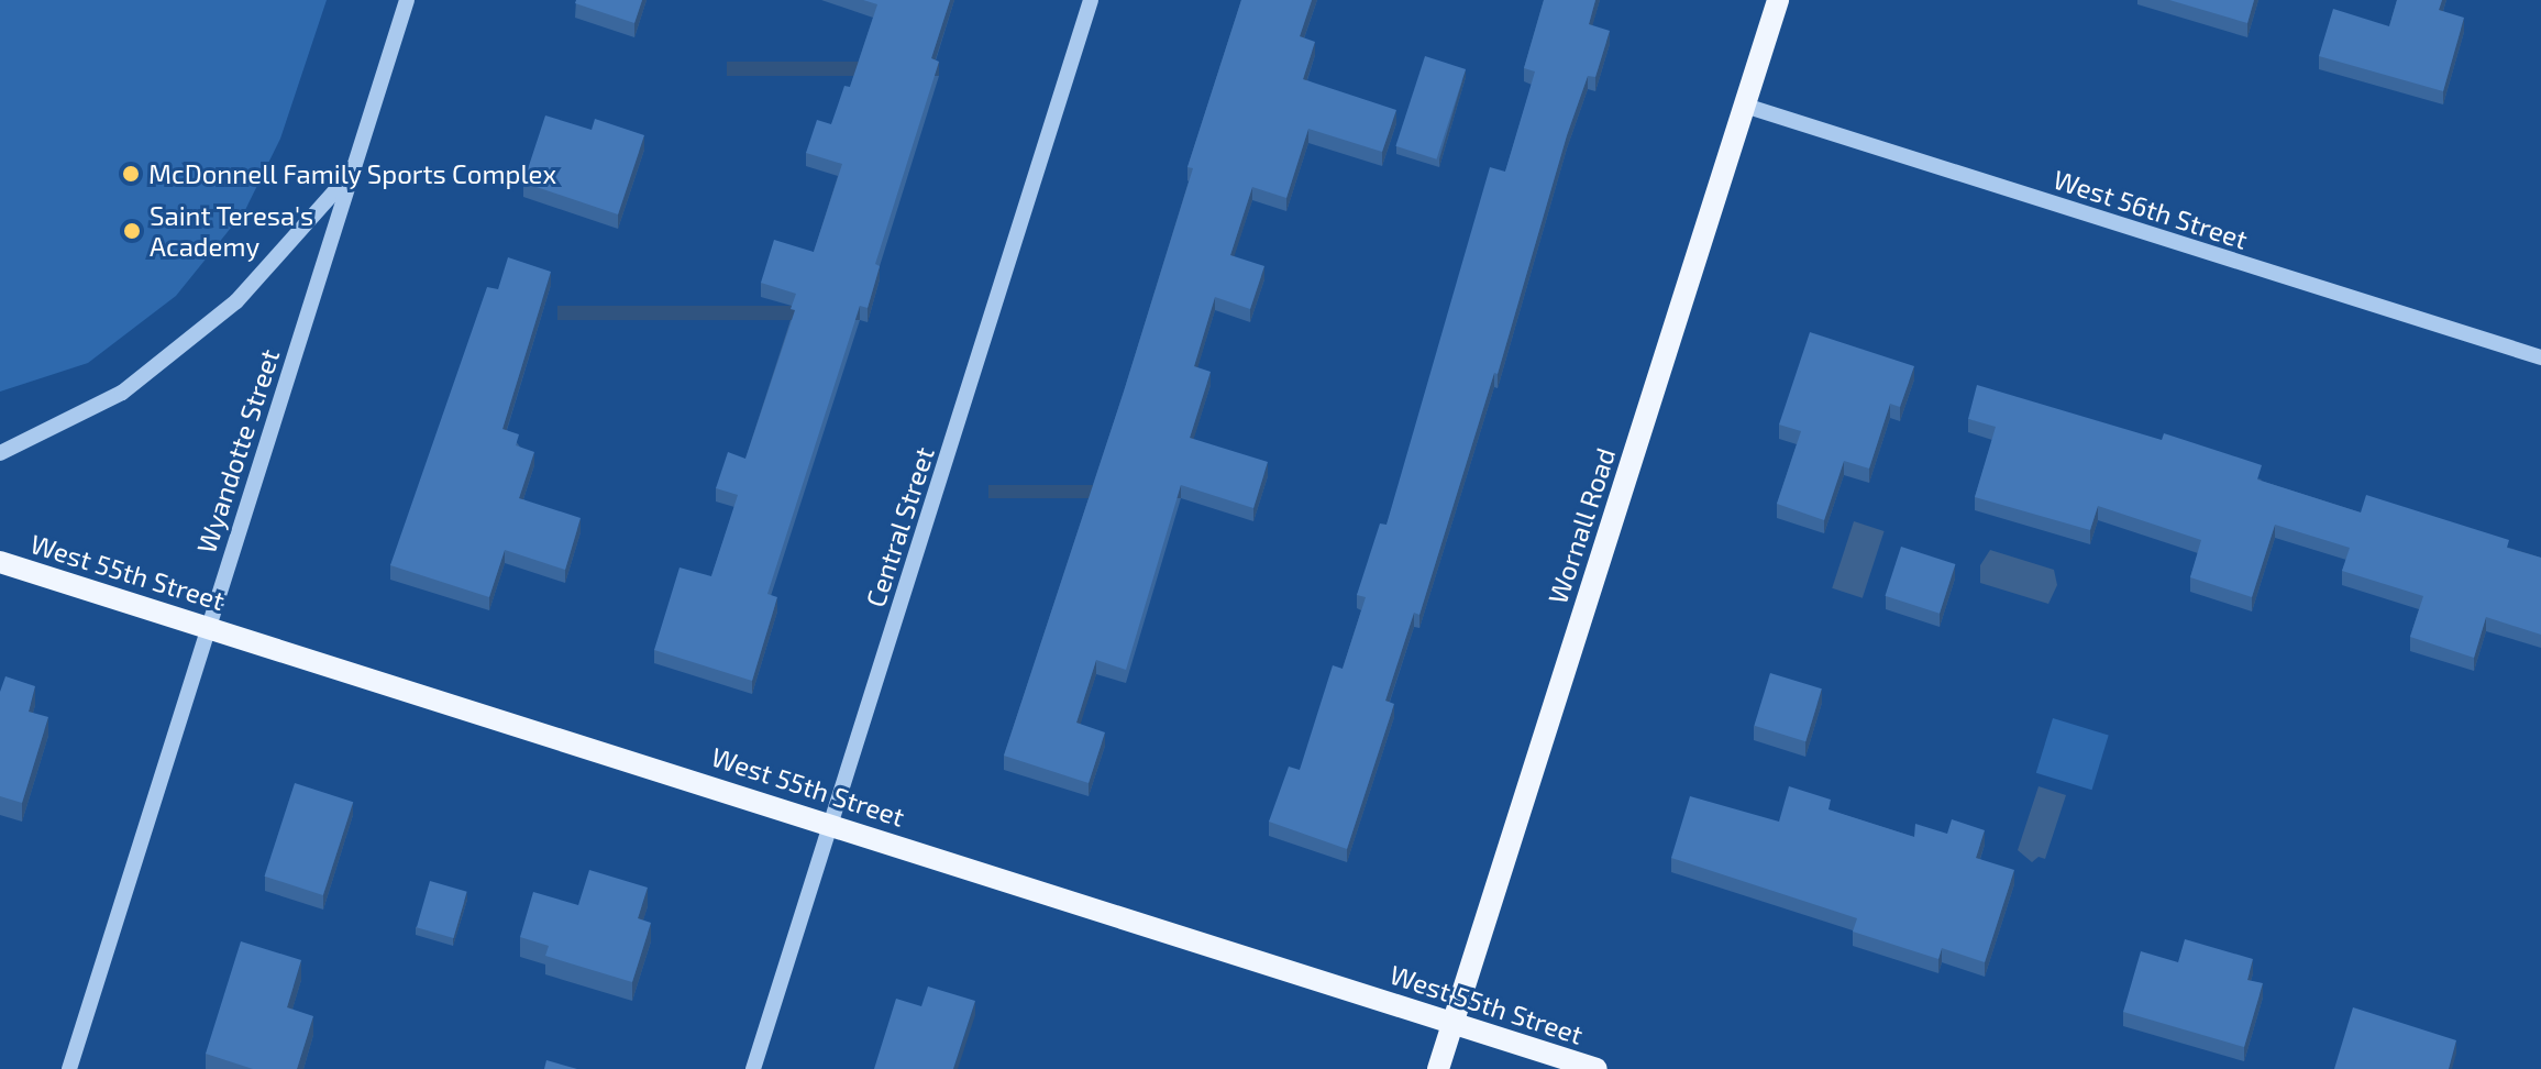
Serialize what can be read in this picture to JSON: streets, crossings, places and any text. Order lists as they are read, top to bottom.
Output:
{
  "streets": {
    "main road": ["Wornall Road", "West 55th Street"],
    "street": ["West 56th Street", "Wyandotte Street", "Central Street"]
  },
  "crossings": [
    ["West 56th Street", "Wornall Road"],
    ["Wyandotte Street", "West 55th Street"],
    ["Wornall Road", "West 55th Street"],
    ["Central Street", "West 55th Street"]
  ],
  "places": ["McDonnell Family Sports Complex", "Saint Teresa's Academy"]
}
